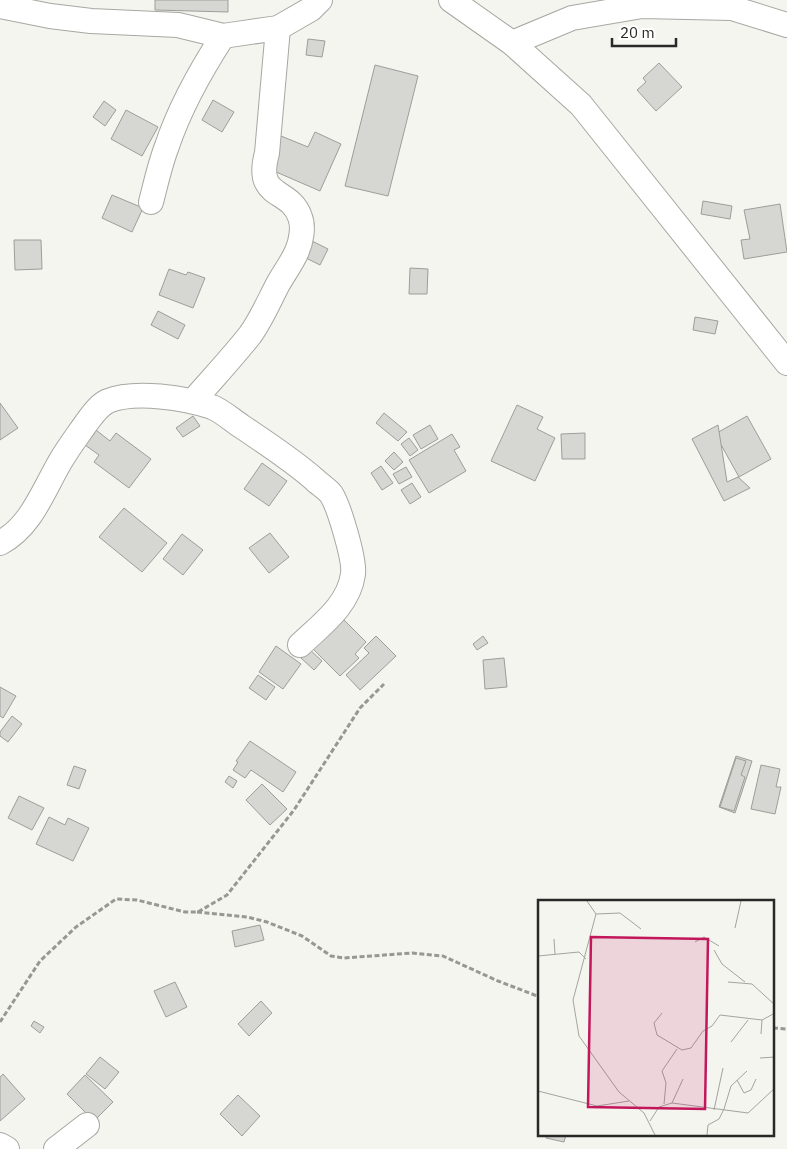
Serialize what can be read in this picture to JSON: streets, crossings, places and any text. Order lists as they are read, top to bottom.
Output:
{
  "scale_bar": "20 m"
}
